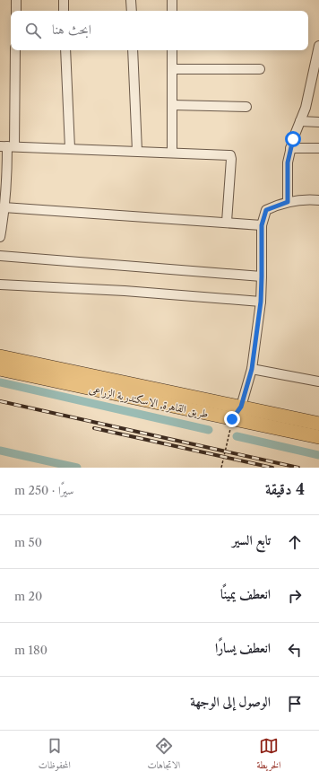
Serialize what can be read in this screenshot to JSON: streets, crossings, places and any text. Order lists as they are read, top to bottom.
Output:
{
  "streets": {
    "highway": ["طريق القاهرة, الاسكندرية الزراعى"]
  },
  "page": {
    "search": "ابحث هنا",
    "heading": ["4 دقيقة", "سيرًا · 250 m"],
    "list": [
      ["تابع السير", "50 m"],
      ["انعطف يمينًا", "20 m"],
      ["انعطف يسارًا", "180 m"],
      "الوصول إلى الوجهة"
    ],
    "nav": ["الخريطة", "الاتجاهات", "المحفوظات"]
  }
}
